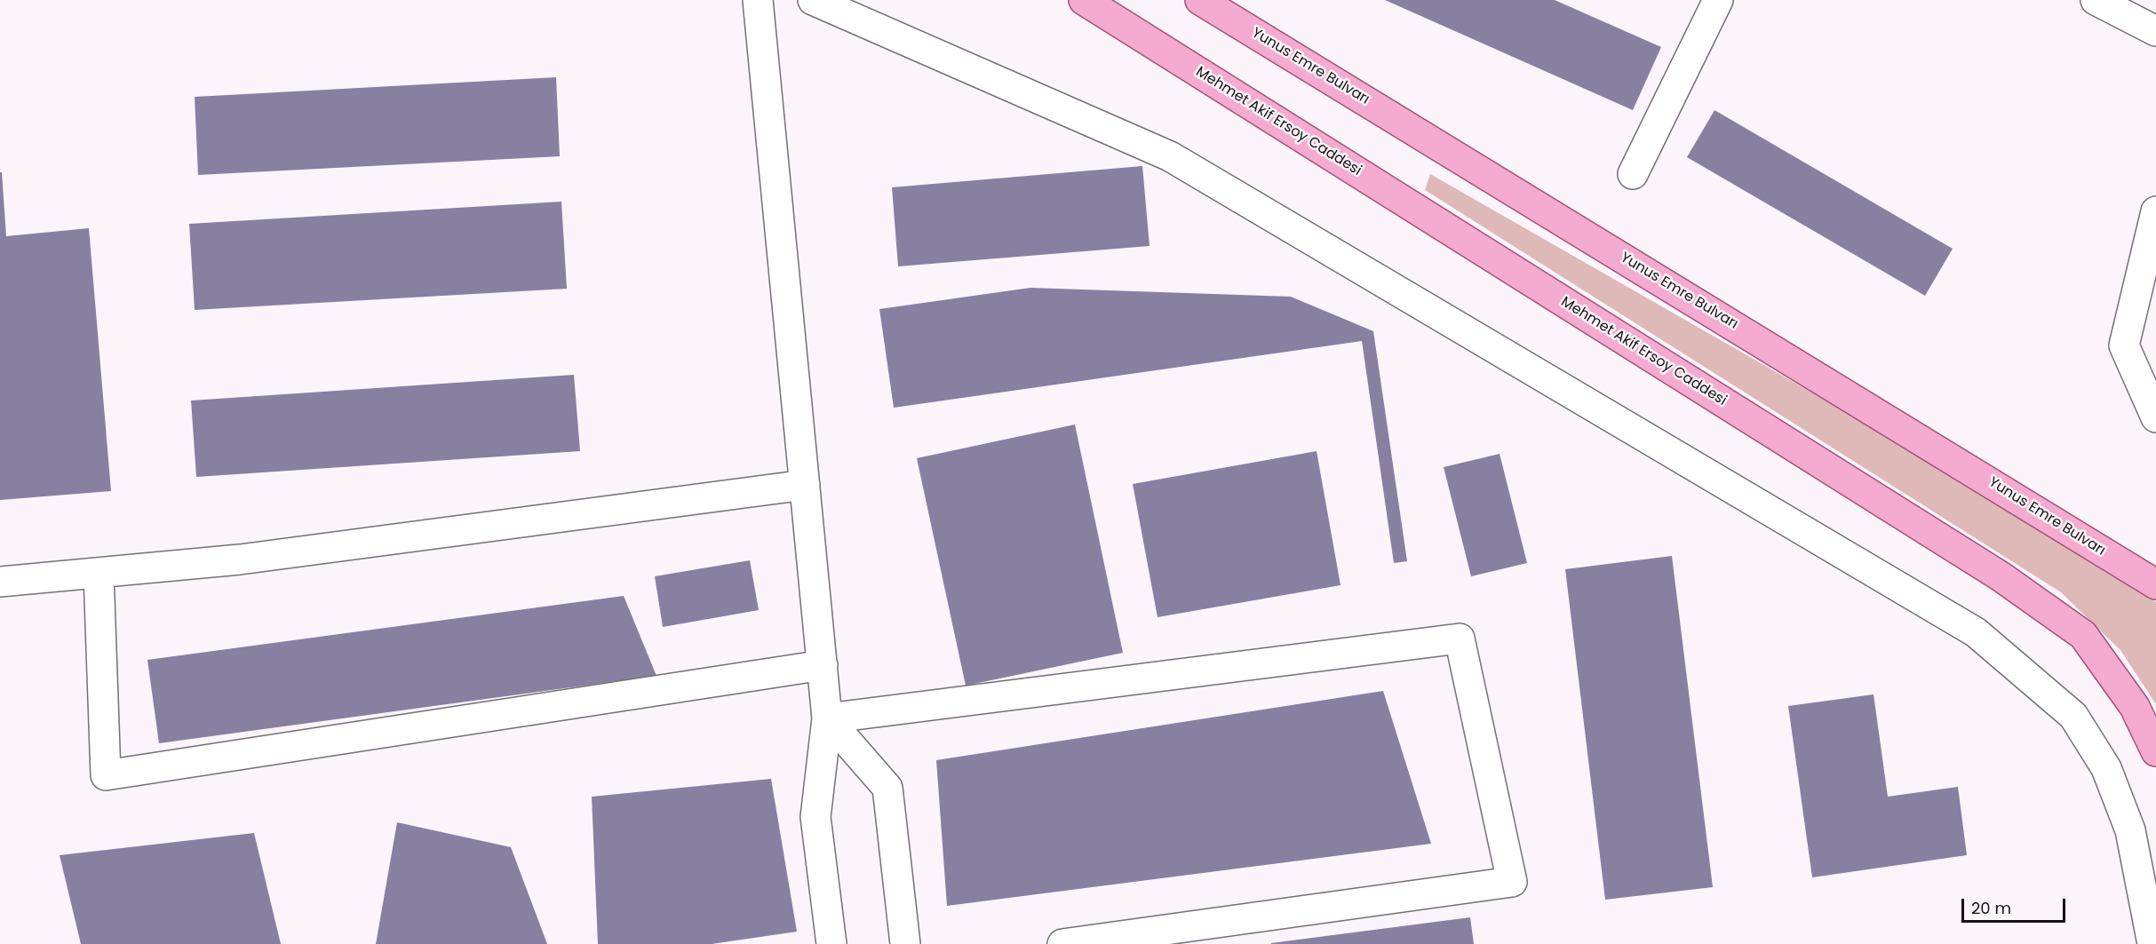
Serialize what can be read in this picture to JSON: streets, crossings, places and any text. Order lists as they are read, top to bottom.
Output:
{
  "streets": {
    "main road": ["Yunus Emre Bulvarı", "Mehmet Akif Ersoy Caddesi"]
  },
  "scale_bar": "20 m"
}
